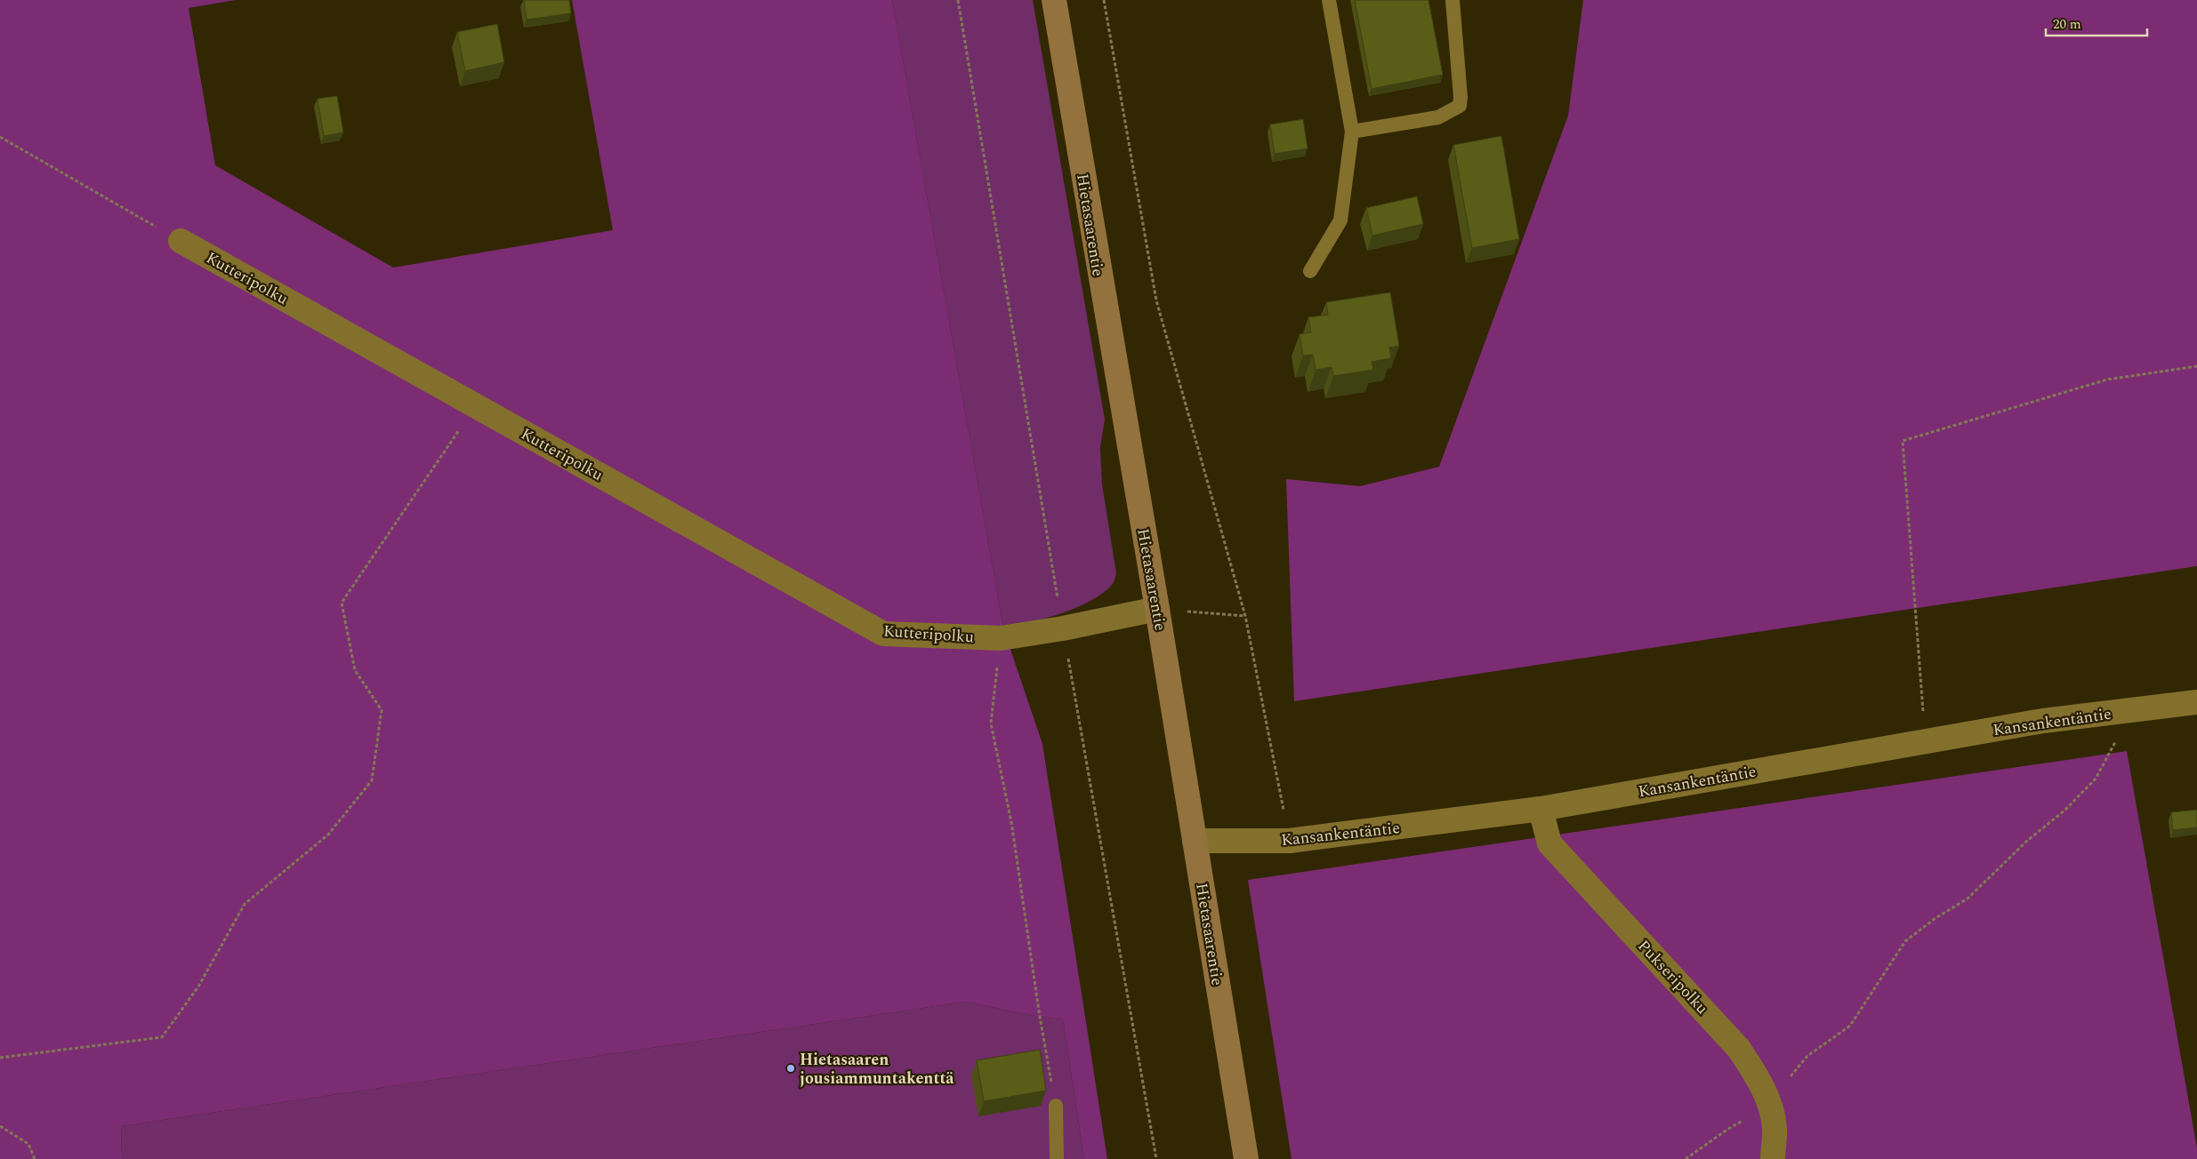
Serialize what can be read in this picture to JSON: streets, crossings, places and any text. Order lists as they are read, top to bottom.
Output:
{
  "streets": {
    "street": [
      "Hietasaarentie",
      "Kutteripolku",
      "Kansankentäntie",
      "Pukseripolku"
    ]
  },
  "crossings": [
    ["Hietasaarentie", "Kutteripolku"],
    ["Hietasaarentie", "Kansankentäntie"],
    ["Kansankentäntie", "Pukseripolku"]
  ],
  "places": ["Hietasaaren jousiammuntakenttä"],
  "scale_bar": "20 m"
}
